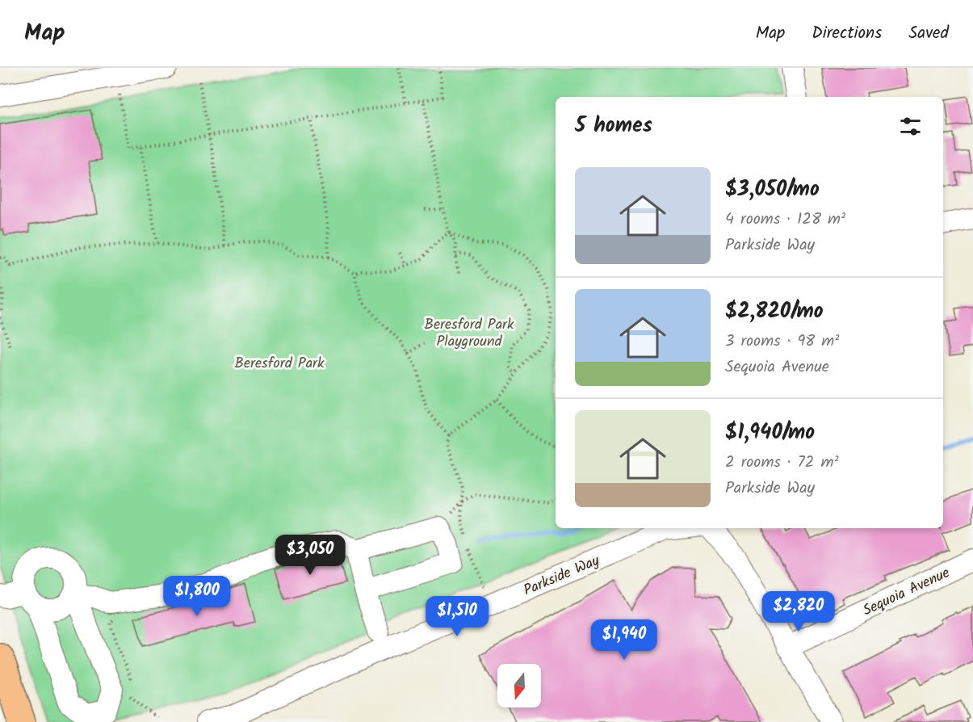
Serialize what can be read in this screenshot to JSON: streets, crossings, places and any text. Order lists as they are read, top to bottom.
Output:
{
  "streets": {
    "street": ["Parkside Way", "Sequoia Avenue"]
  },
  "parks": ["Beresford Park Playground", "Beresford Park"],
  "north": "bottom",
  "page": {
    "header": "Map",
    "nav": ["Map", "Directions", "Saved"],
    "heading": "5 homes",
    "list": [
      {
        "name": "$3,050/mo",
        "note": "4 rooms · 128 m² · Parkside Way"
      },
      {
        "name": "$2,820/mo",
        "note": "3 rooms · 98 m² · Sequoia Avenue"
      },
      {
        "name": "$1,940/mo",
        "note": "2 rooms · 72 m² · Parkside Way"
      }
    ],
    "price": [
      "$3,050",
      "$1,800",
      "$2,820",
      "$1,510",
      "$1,940"
    ]
  }
}
